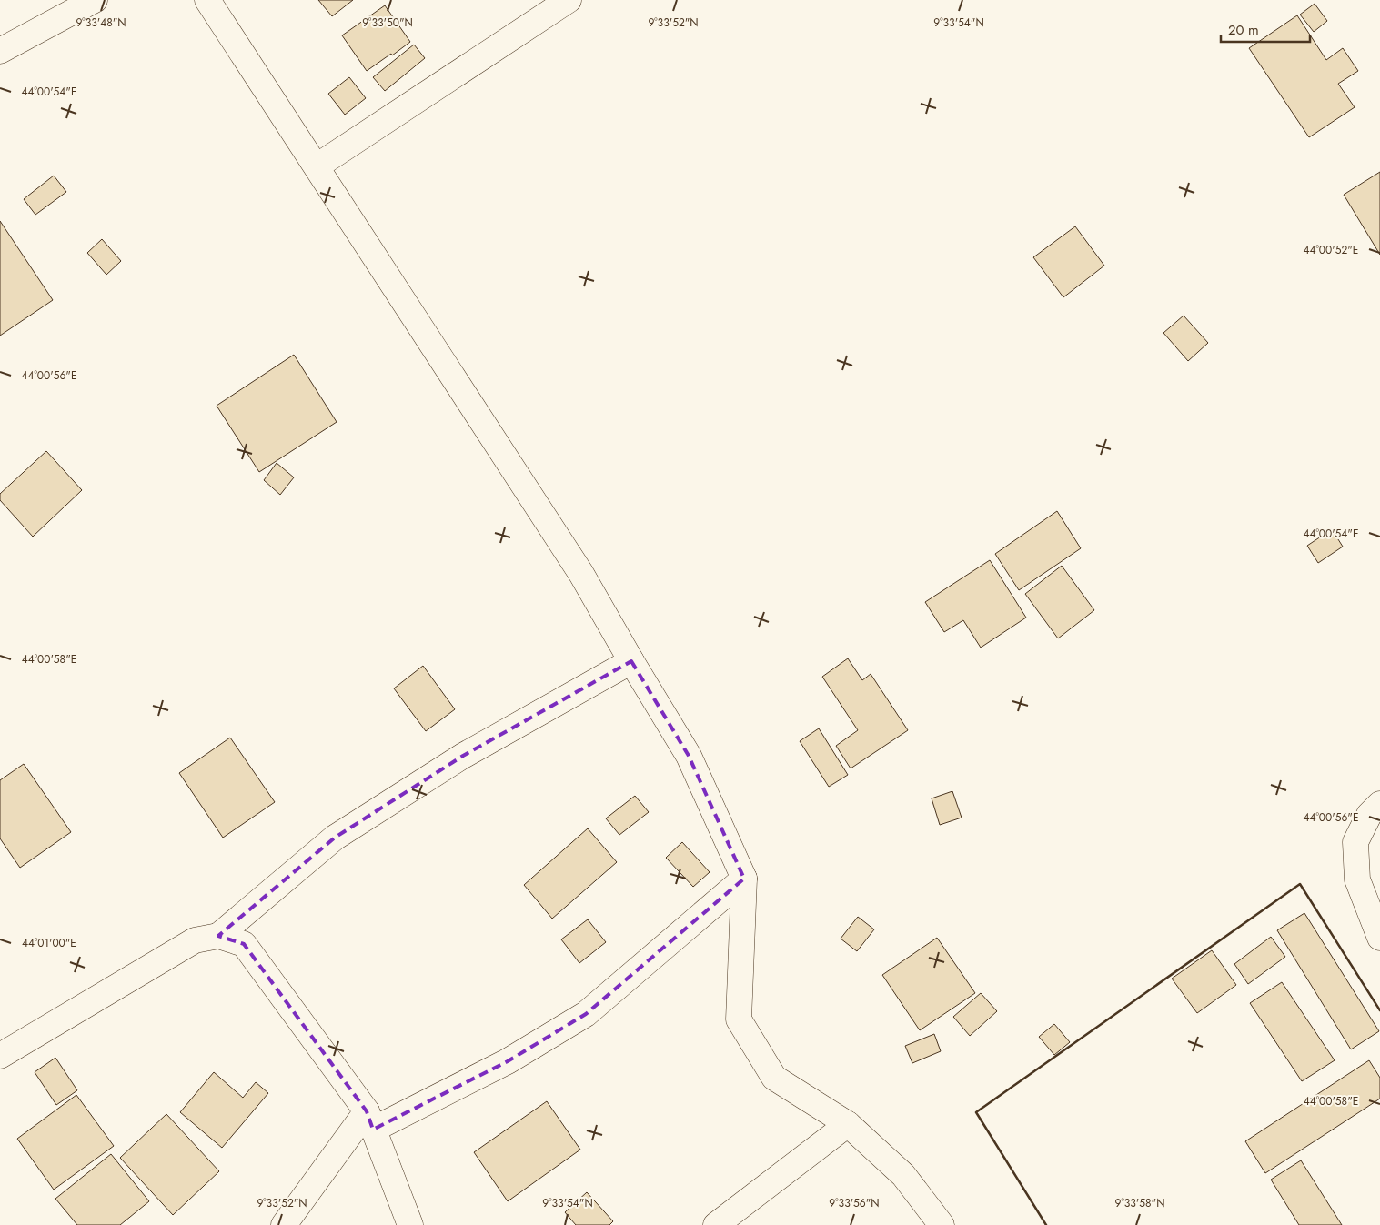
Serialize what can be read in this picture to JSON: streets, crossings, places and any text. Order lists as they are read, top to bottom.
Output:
{
  "scale_bar": "20 m",
  "coordinates": [
    "9°33'48\"N",
    "9°33'50\"N",
    "9°33'52\"N",
    "9°33'54\"N",
    "44°00'54\"E",
    "44°00'52\"E",
    "44°00'56\"E",
    "44°00'58\"E",
    "44°01'00\"E",
    "9°33'56\"N",
    "9°33'58\"N"
  ]
}
